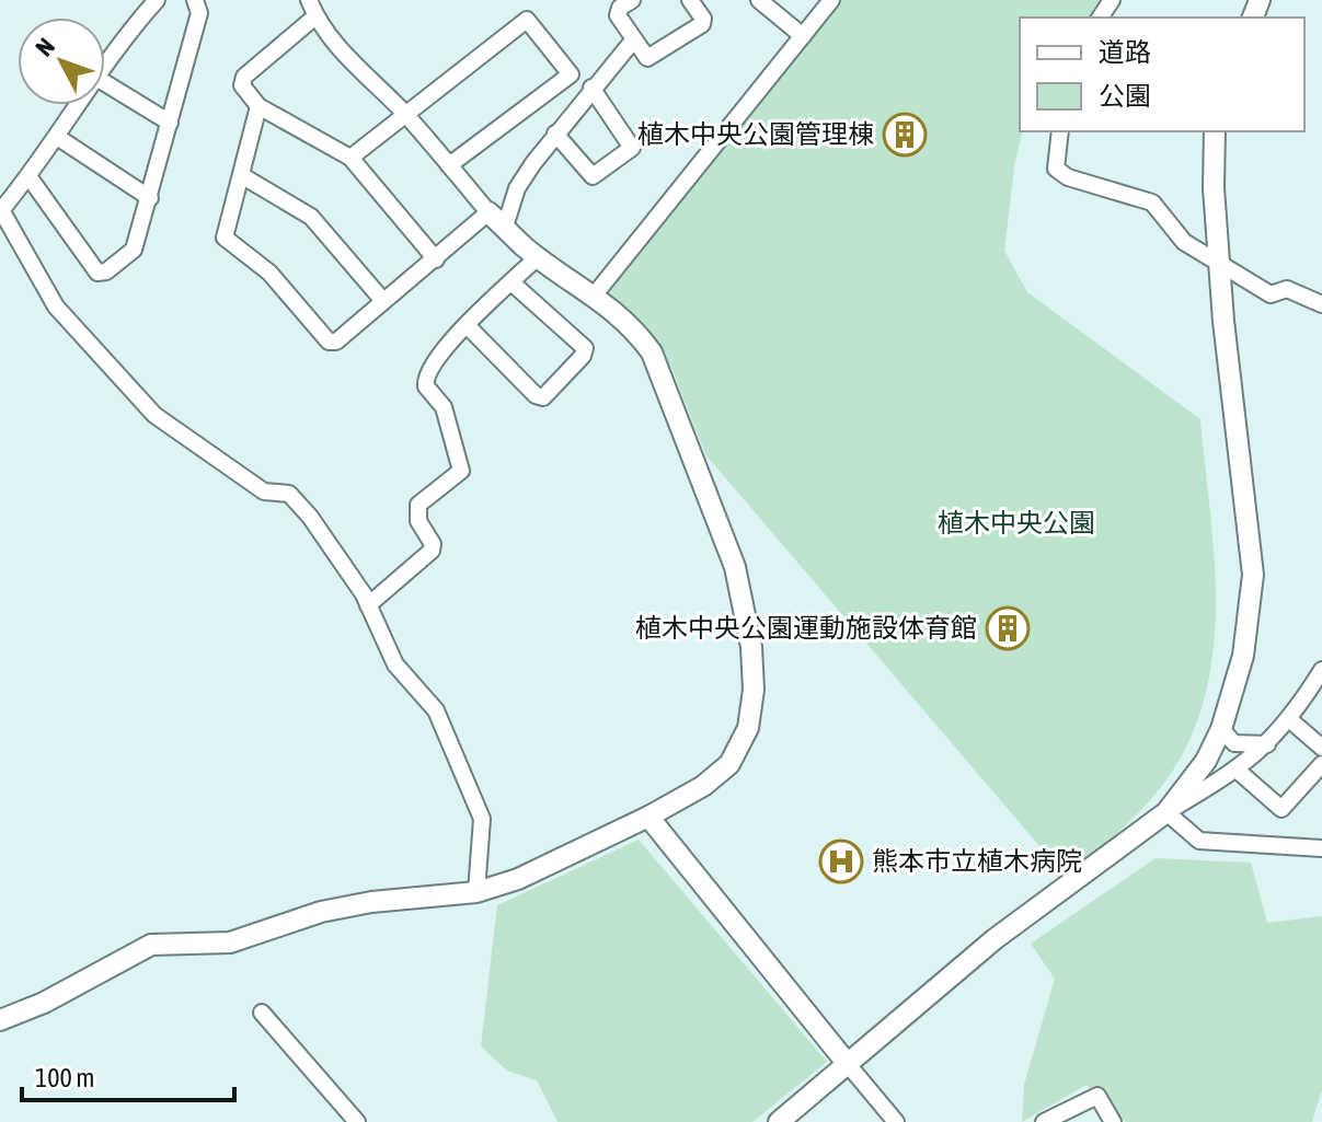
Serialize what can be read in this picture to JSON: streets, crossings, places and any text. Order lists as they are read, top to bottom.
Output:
{
  "parks": ["植木中央公園"],
  "places": {
    "building": ["植木中央公園管理棟", "植木中央公園運動施設体育館"],
    "hospital": ["熊本市立植木病院"]
  },
  "legend": ["道路", "公園"],
  "scale_bar": "100 m",
  "north": "top left"
}
